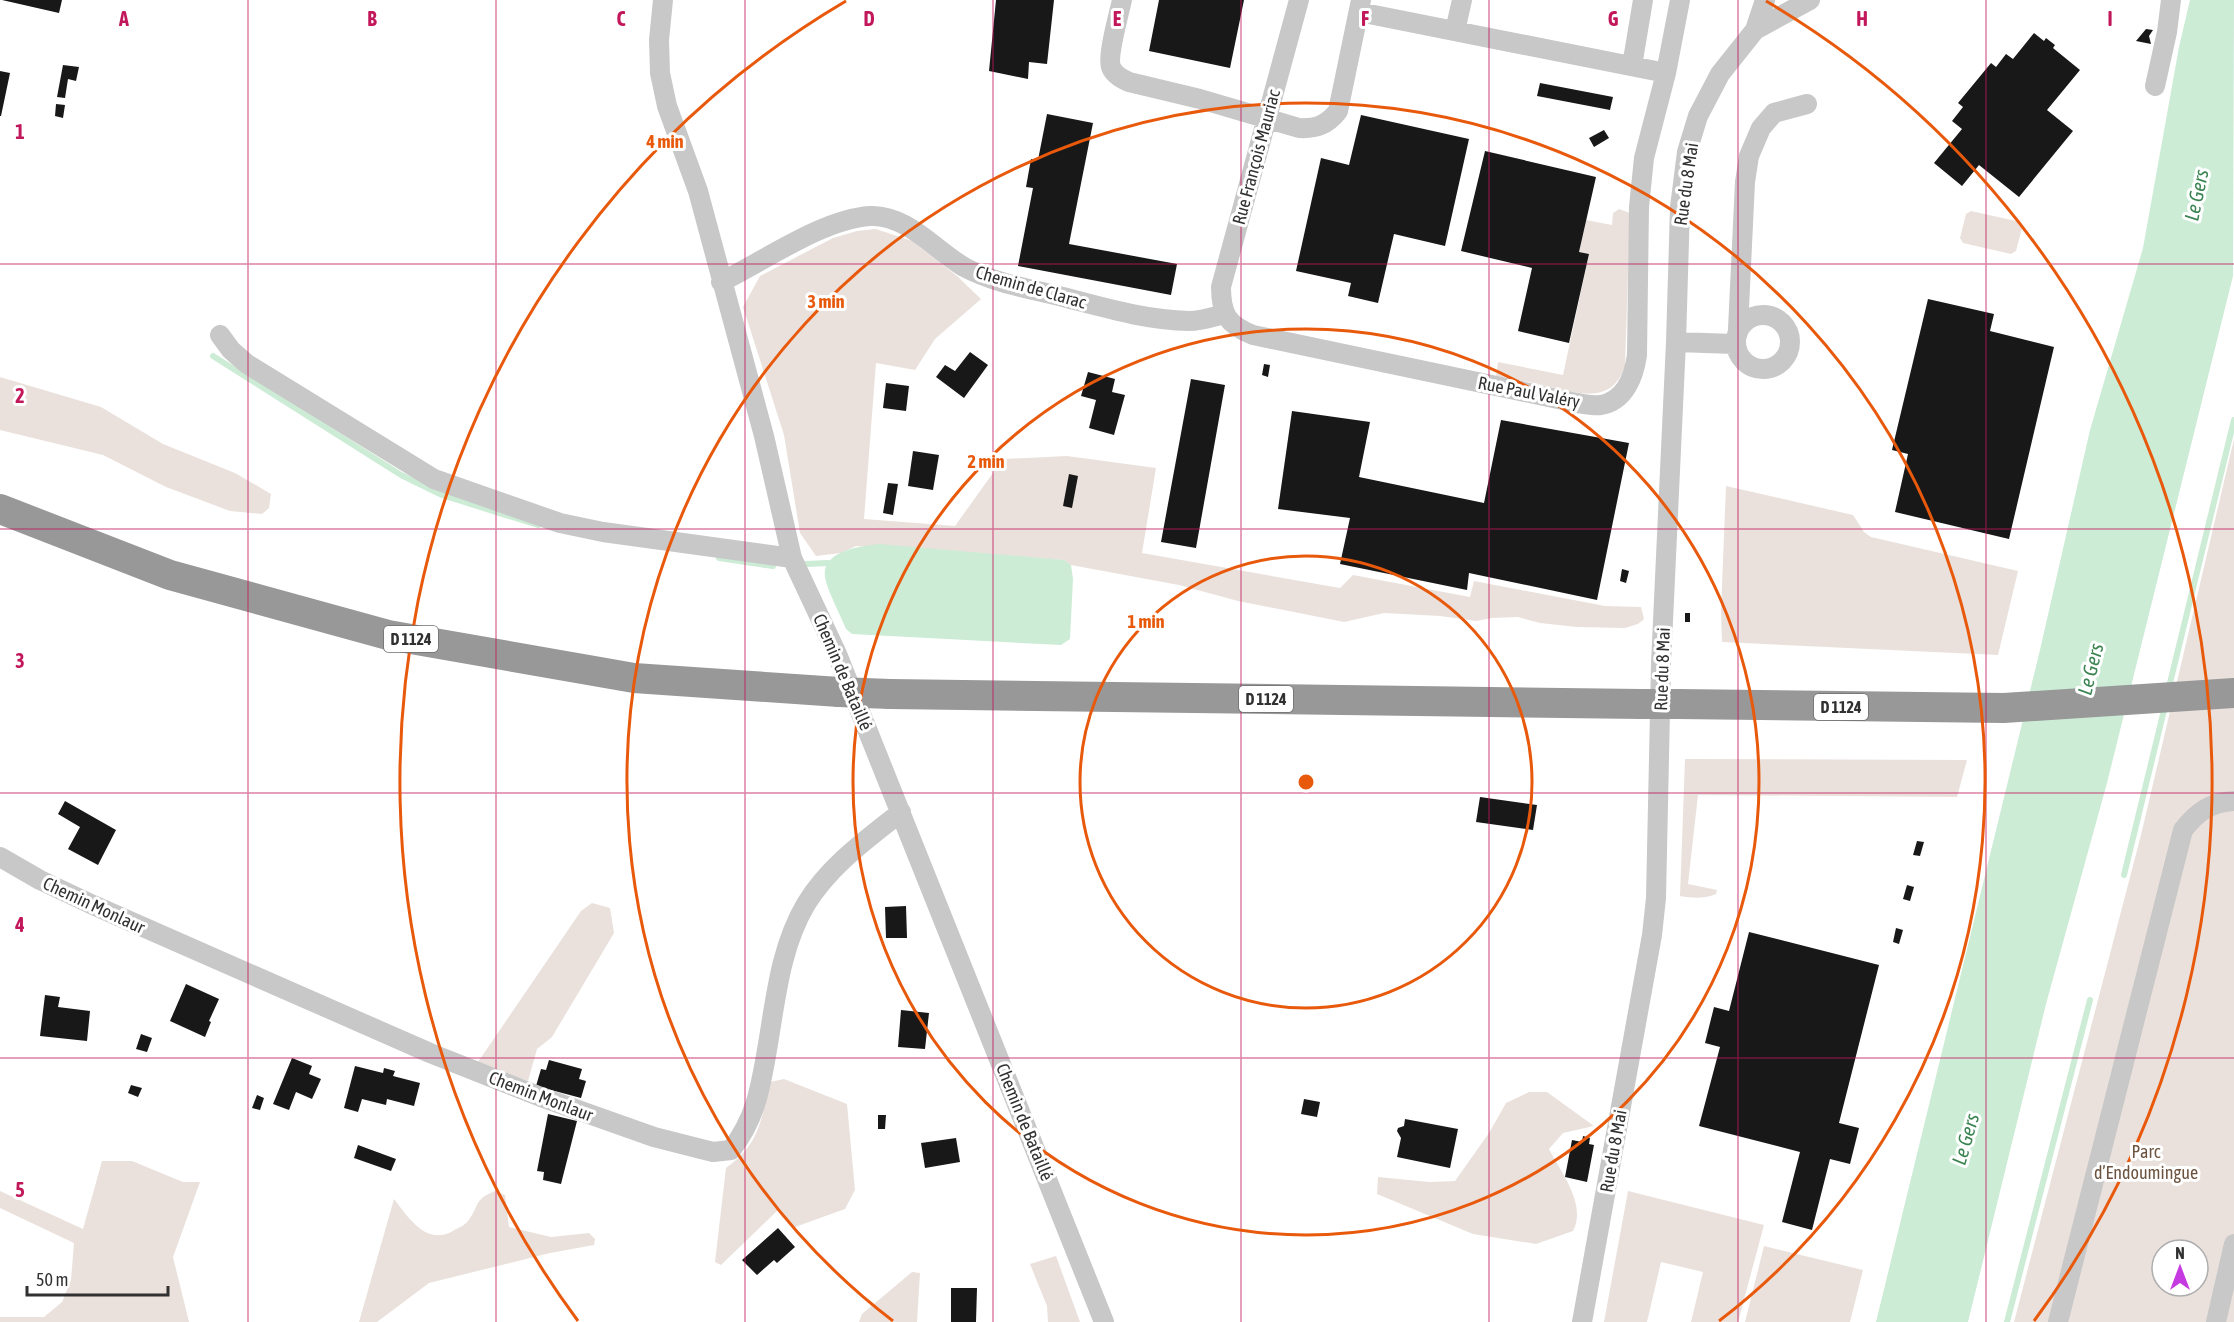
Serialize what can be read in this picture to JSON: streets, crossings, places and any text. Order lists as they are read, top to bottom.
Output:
{
  "streets": {
    "highway": ["D 1124"],
    "street": [
      "Rue François Mauriac",
      "Rue du 8 Mai",
      "Chemin de Clarac",
      "Rue Paul Valéry",
      "Chemin de Bataillé",
      "Chemin Monlaur"
    ]
  },
  "crossings": [
    ["Rue François Mauriac", "Chemin de Clarac"],
    ["Rue François Mauriac", "Rue Paul Valéry"],
    ["Chemin de Clarac", "Rue Paul Valéry"],
    ["Chemin de Clarac", "Chemin de Bataillé"],
    ["Chemin de Bataillé", "Chemin Monlaur"]
  ],
  "water": ["Le Gers"],
  "parks": ["Parc d’Endoumingue"],
  "scale_bar": "50 m",
  "north": "top",
  "grid": {
    "columns": [
      "A",
      "B",
      "C",
      "D",
      "E",
      "F",
      "G",
      "H",
      "I"
    ],
    "rows": [
      "1",
      "2",
      "3",
      "4",
      "5"
    ]
  },
  "rings": [
    "4 min",
    "3 min",
    "2 min",
    "1 min"
  ]
}
